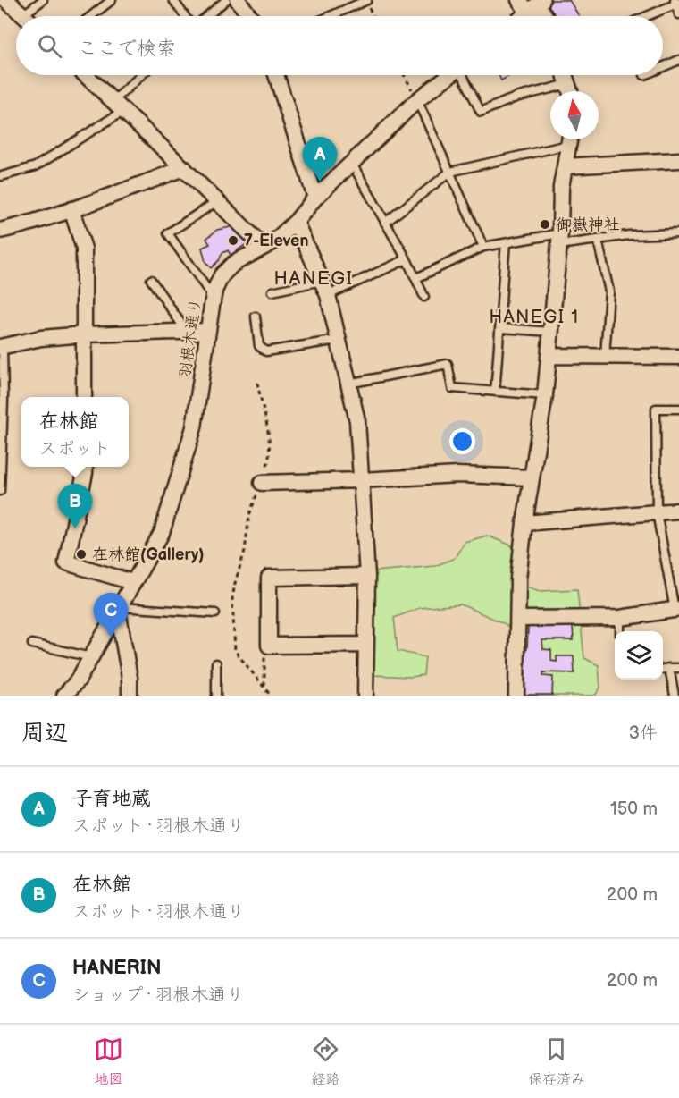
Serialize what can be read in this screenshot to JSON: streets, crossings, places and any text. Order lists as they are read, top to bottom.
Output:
{
  "streets": {
    "street": ["羽根木通り"]
  },
  "districts": ["HANEGI", "HANEGI 1"],
  "places": ["御嶽神社", "7-Eleven", "在林館(Gallery)"],
  "north": "top",
  "page": {
    "search": "ここで検索",
    "pins": ["A", "B", "C"],
    "popup": ["在林館", "スポット"],
    "heading": ["周辺", "3件"],
    "list": [
      {
        "mark": "A",
        "name": "子育地蔵",
        "note": "スポット · 羽根木通り",
        "value": "150 m"
      },
      {
        "mark": "B",
        "name": "在林館",
        "note": "スポット · 羽根木通り",
        "value": "200 m"
      },
      {
        "mark": "C",
        "name": "HANERIN",
        "note": "ショップ · 羽根木通り",
        "value": "200 m"
      }
    ],
    "nav": ["地図", "経路", "保存済み"]
  }
}
